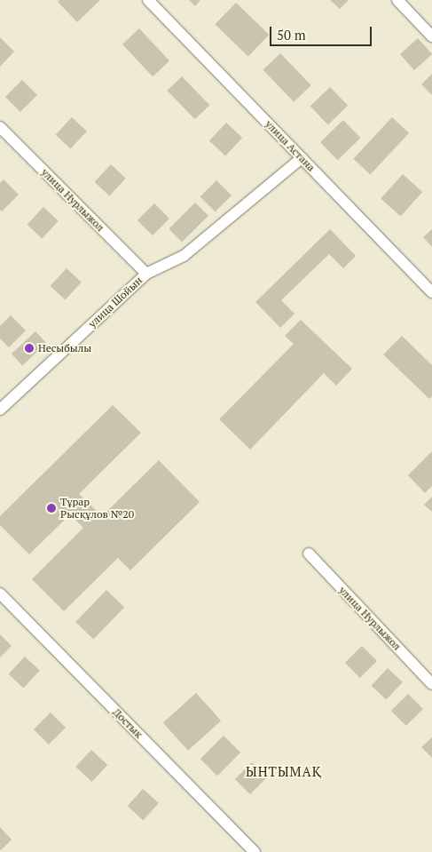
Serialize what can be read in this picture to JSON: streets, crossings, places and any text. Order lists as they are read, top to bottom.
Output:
{
  "streets": {
    "street": [
      "улица Астана",
      "улица Нурлыжол",
      "улица Шойын",
      "Достык"
    ]
  },
  "crossings": [
    ["улица Астана", "улица Шойын"],
    ["улица Нурлыжол", "улица Шойын"]
  ],
  "districts": ["ЫНТЫМАҚ"],
  "places": ["Несыбылы", "Тұрар Рысқұлов №20"],
  "scale_bar": "50 m"
}
